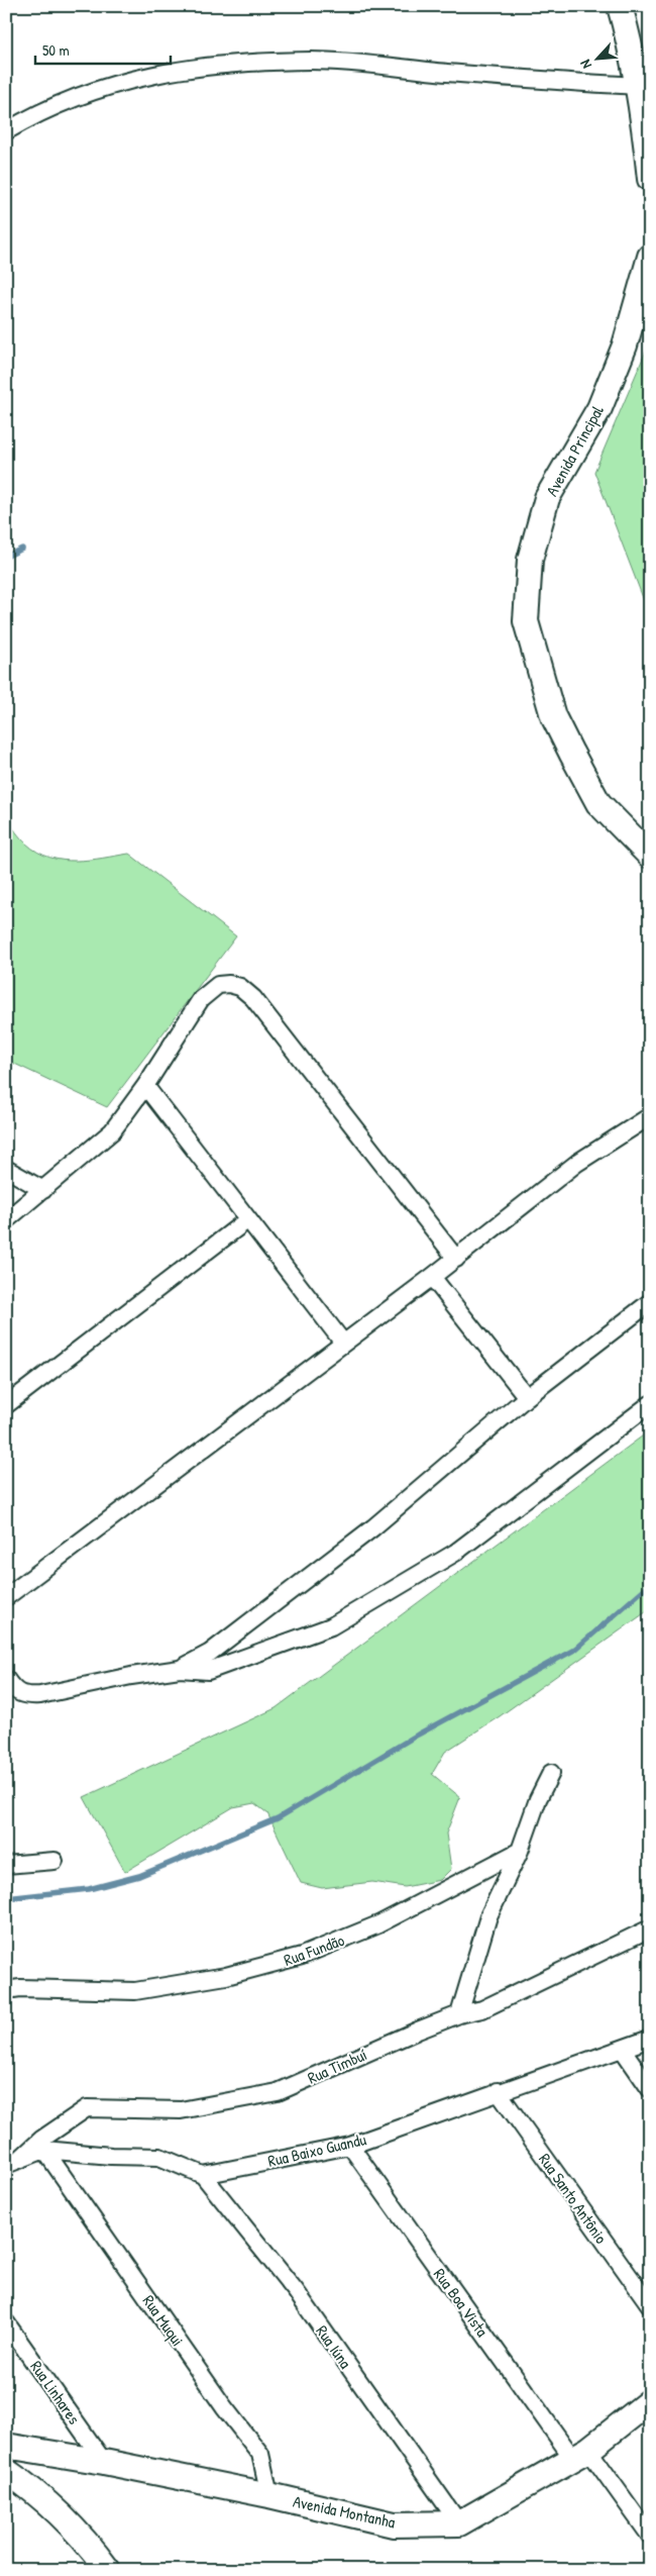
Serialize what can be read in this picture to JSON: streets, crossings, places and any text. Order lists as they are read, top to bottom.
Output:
{
  "streets": {
    "street": [
      "Avenida Principal",
      "Rua Fundão",
      "Rua Timbuí",
      "Rua Baixo Guandu",
      "Rua Santo Antônio",
      "Rua Boa Vista",
      "Rua Muqui",
      "Rua Iúna",
      "Rua Linhares",
      "Avenida Montanha"
    ]
  },
  "crossings": [
    ["Rua Baixo Guandu", "Rua Santo Antônio"],
    ["Rua Baixo Guandu", "Rua Boa Vista"],
    ["Rua Baixo Guandu", "Rua Iúna"],
    ["Rua Boa Vista", "Avenida Montanha"],
    ["Rua Muqui", "Avenida Montanha"],
    ["Rua Iúna", "Avenida Montanha"],
    ["Rua Linhares", "Avenida Montanha"]
  ],
  "scale_bar": "50 m",
  "north": "bottom left"
}
